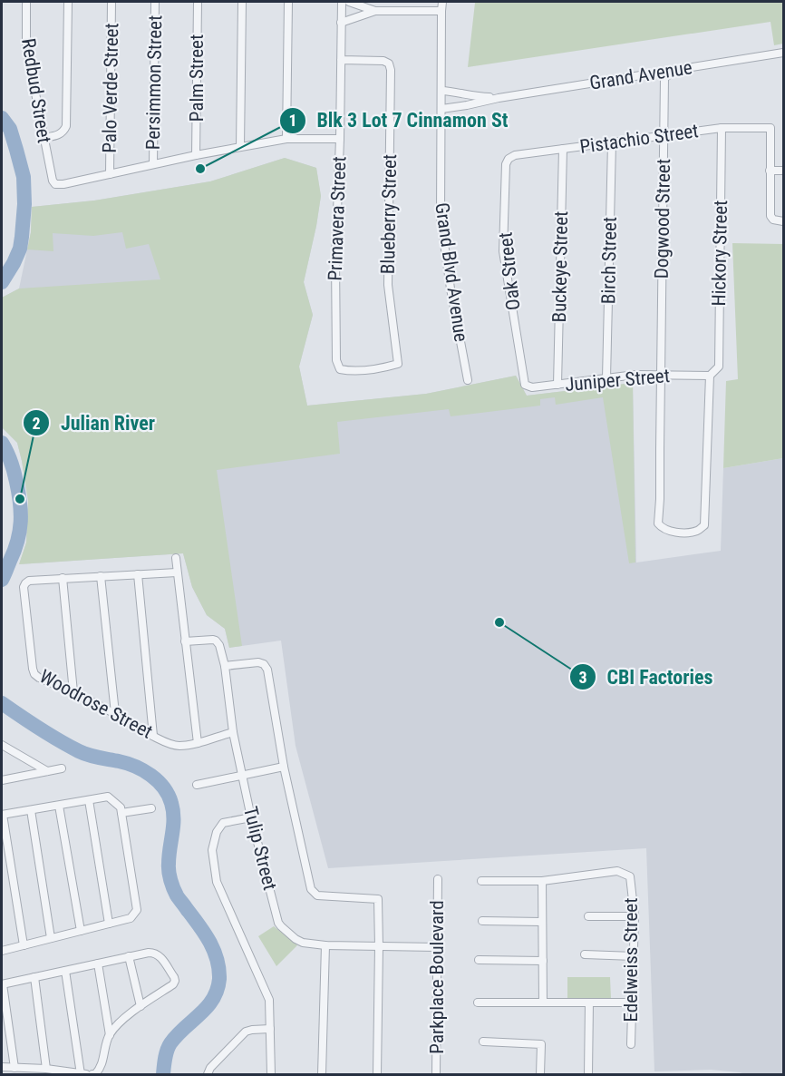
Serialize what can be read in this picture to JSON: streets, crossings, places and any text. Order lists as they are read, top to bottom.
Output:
{
  "streets": {
    "street": [
      "Grand Avenue",
      "Palm Street",
      "Persimmon Street",
      "Palo Verde Street",
      "Redbud Street",
      "Pistachio Street",
      "Blueberry Street",
      "Primavera Street",
      "Dogwood Street",
      "Hickory Street",
      "Birch Street",
      "Buckeye Street",
      "Oak Street",
      "Grand Blvd Avenue",
      "Juniper Street",
      "Woodrose Street",
      "Tulip Street",
      "Edelweiss Street",
      "Parkplace Boulevard"
    ]
  },
  "crossings": [
    ["Grand Avenue", "Dogwood Street"],
    ["Grand Avenue", "Grand Blvd Avenue"],
    ["Palo Verde Street", "Redbud Street"],
    ["Pistachio Street", "Dogwood Street"],
    ["Pistachio Street", "Hickory Street"],
    ["Pistachio Street", "Birch Street"],
    ["Pistachio Street", "Buckeye Street"],
    ["Pistachio Street", "Oak Street"],
    ["Blueberry Street", "Primavera Street"],
    ["Dogwood Street", "Hickory Street"],
    ["Dogwood Street", "Juniper Street"],
    ["Hickory Street", "Juniper Street"],
    ["Birch Street", "Juniper Street"],
    ["Buckeye Street", "Juniper Street"],
    ["Oak Street", "Juniper Street"],
    ["Woodrose Street", "Tulip Street"],
    ["Tulip Street", "Parkplace Boulevard"]
  ],
  "places": ["Blk 3 Lot 7 Cinnamon St", "Julian River", "CBI Factories"]
}
